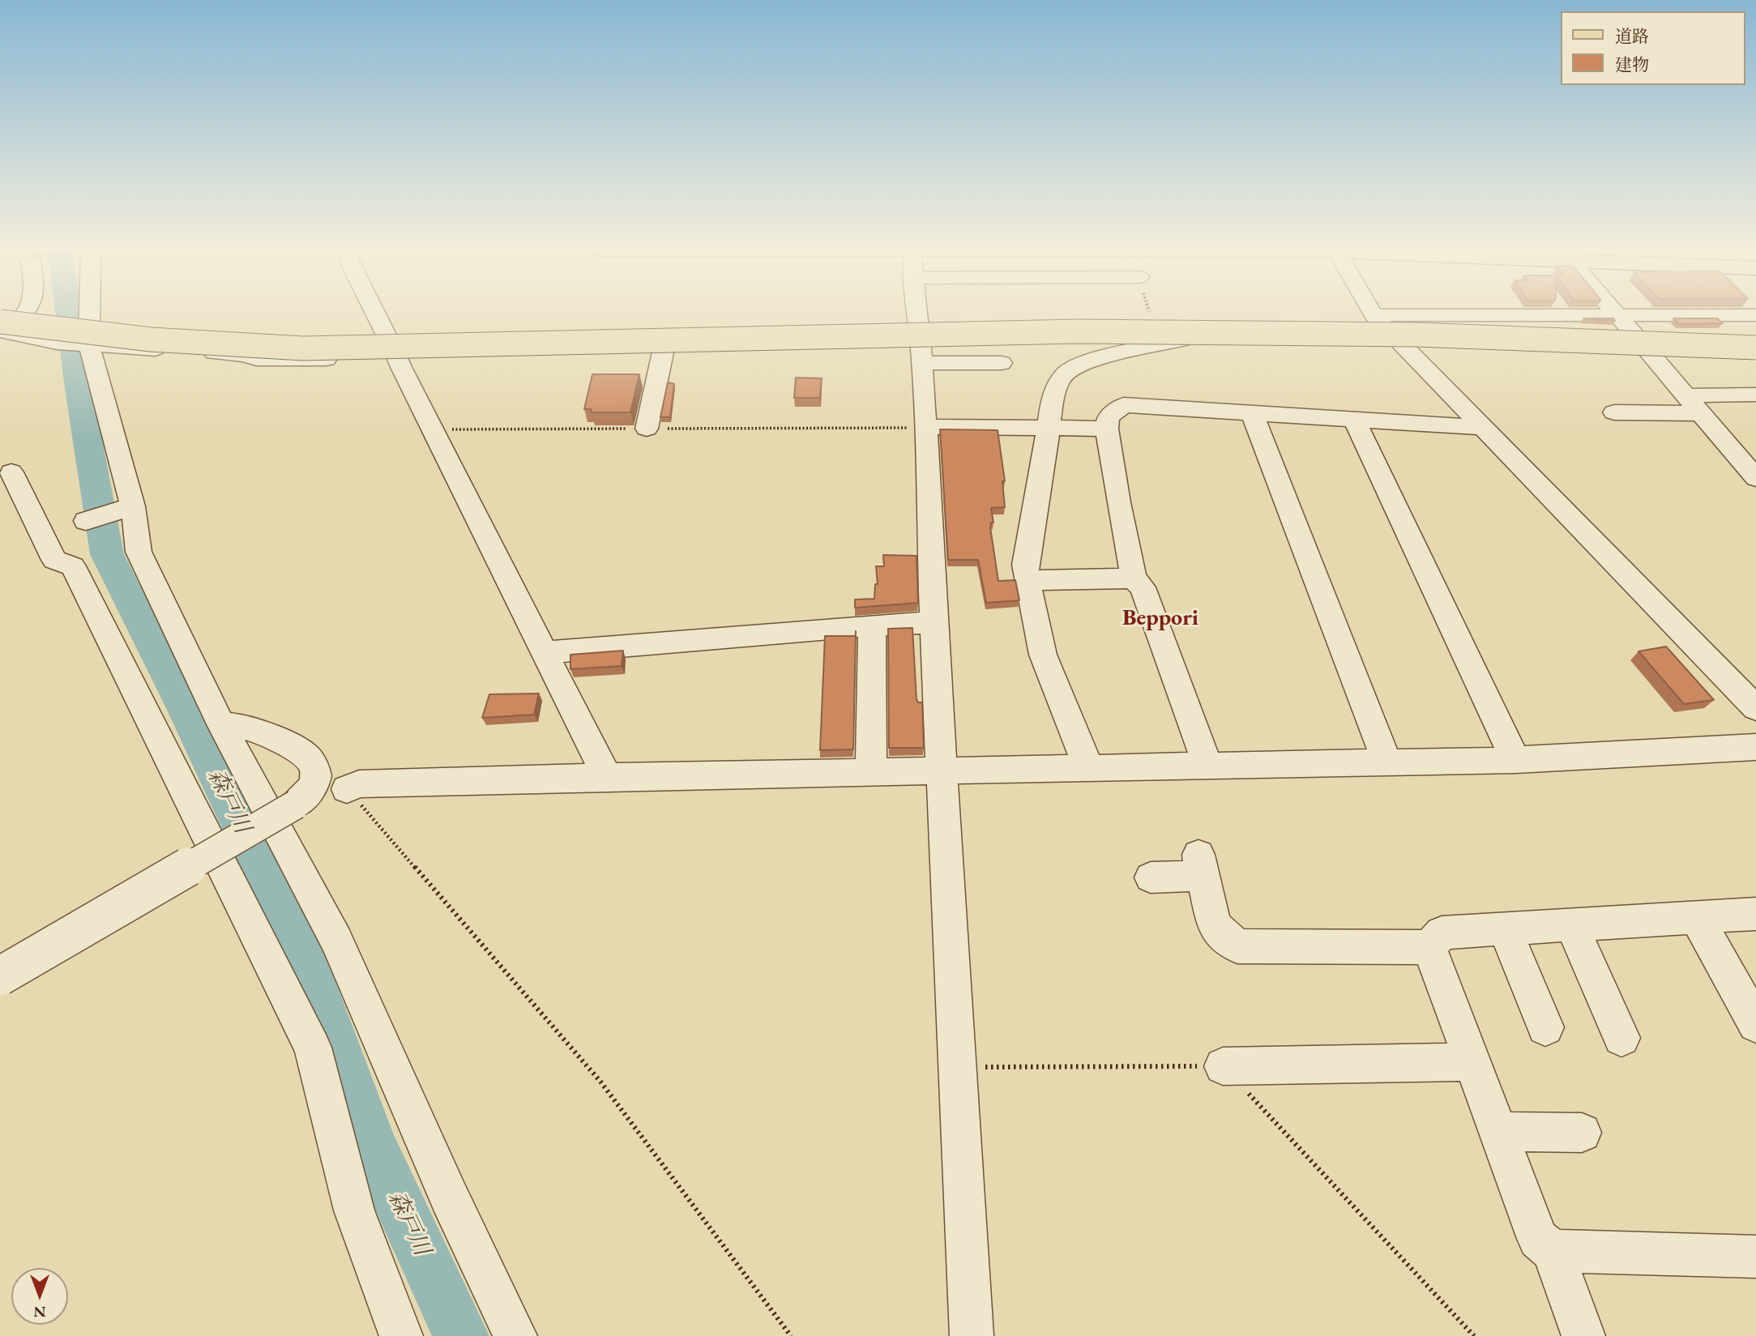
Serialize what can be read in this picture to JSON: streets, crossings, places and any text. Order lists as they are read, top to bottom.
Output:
{
  "districts": ["Beppori"],
  "water": ["森戸川"],
  "legend": ["道路", "建物"],
  "north": "bottom"
}
